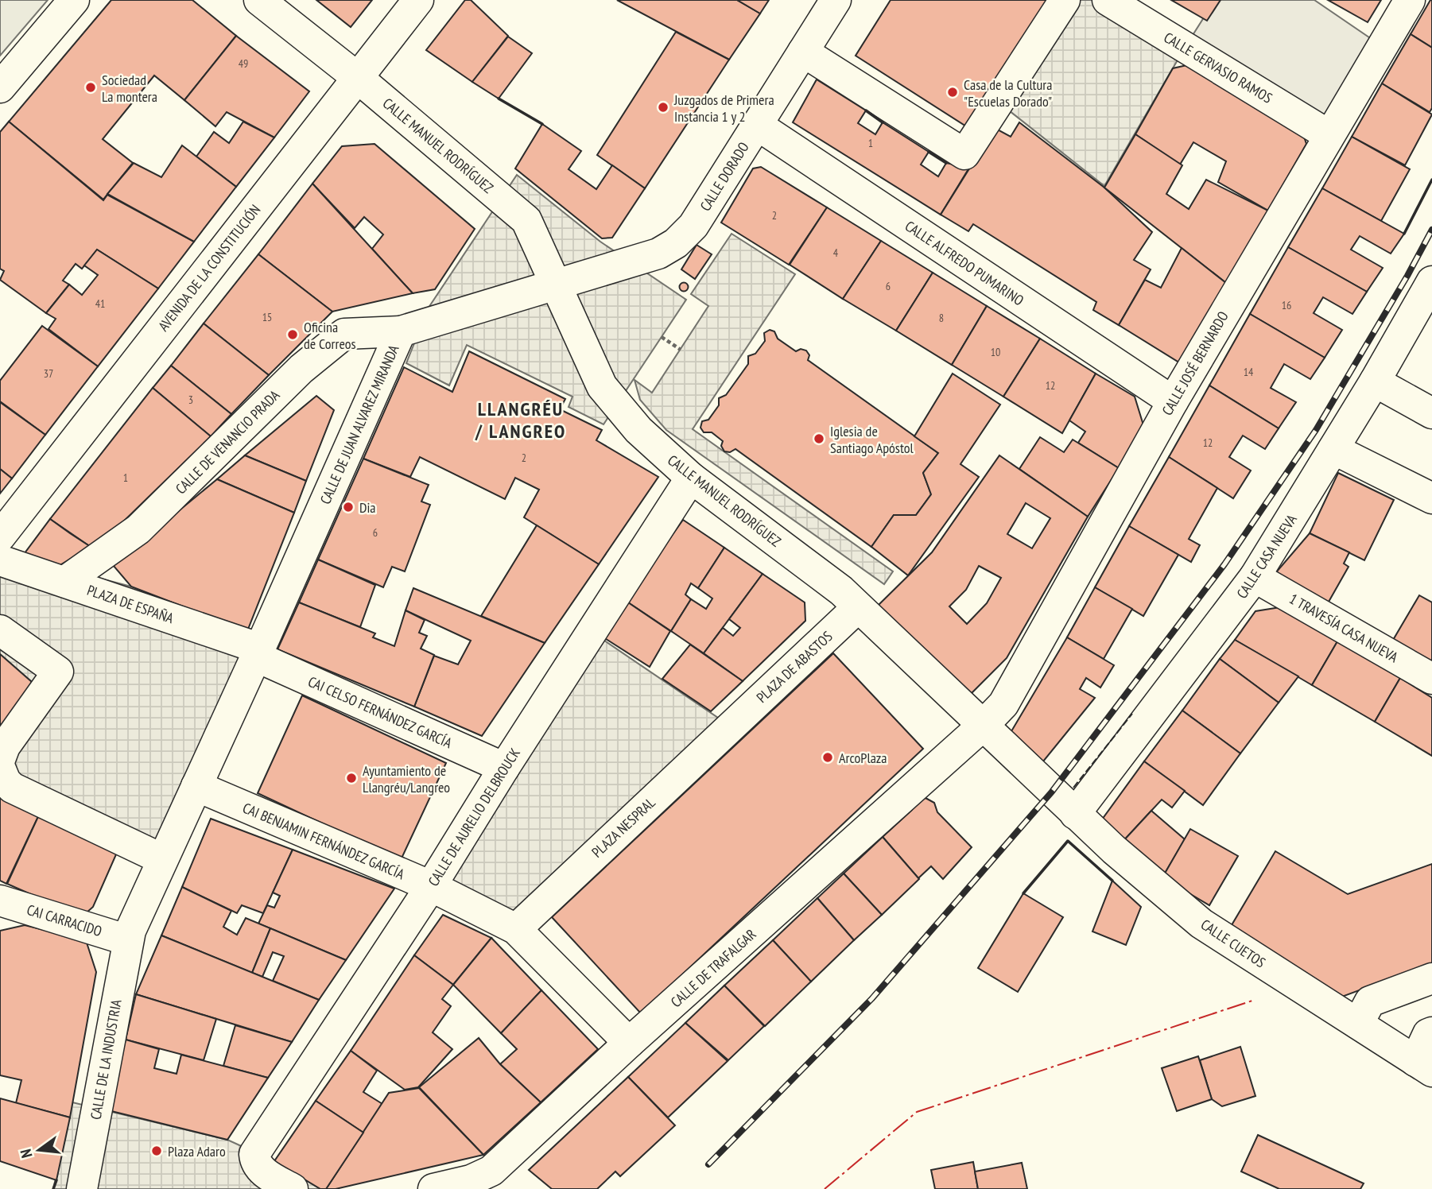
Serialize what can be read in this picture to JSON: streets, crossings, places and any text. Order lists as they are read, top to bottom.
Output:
{
  "streets": {
    "street": [
      "CALLE GERVASIO RAMOS",
      "CALLE MANUEL RODRÍGUEZ",
      "CALLE DORADO",
      "CALLE ALFREDO PUMARINO",
      "AVENIDA DE LA CONSTITUCIÓN",
      "CALLE JOSÉ BERNARDO",
      "CALLE DE JUAN ALVAREZ MIRANDA",
      "CALLE DE VENANCIO PRADA",
      "CALLE CASA NUEVA",
      "PLAZA DE ESPAÑA",
      "1 TRAVESÍA CASA NUEVA",
      "PLAZA DE ABASTOS",
      "CAI CELSO FERNÁNDEZ GARCÍA",
      "CALLE DE AURELIO DELBROUCK",
      "PLAZA NESPRAL",
      "CAI BENJAMIN FERNÁNDEZ GARCÍA",
      "CAI CARRACIDO",
      "CALLE CUETOS",
      "CALLE DE TRAFALGAR",
      "CALLE DE LA INDUSTRIA"
    ]
  },
  "crossings": [
    ["CALLE GERVASIO RAMOS", "CALLE JOSÉ BERNARDO"],
    ["CALLE MANUEL RODRÍGUEZ", "CALLE DORADO"],
    ["CALLE MANUEL RODRÍGUEZ", "AVENIDA DE LA CONSTITUCIÓN"],
    ["CALLE MANUEL RODRÍGUEZ", "CALLE JOSÉ BERNARDO"],
    ["CALLE MANUEL RODRÍGUEZ", "CALLE DE JUAN ALVAREZ MIRANDA"],
    ["CALLE MANUEL RODRÍGUEZ", "PLAZA DE ABASTOS"],
    ["CALLE MANUEL RODRÍGUEZ", "CALLE DE AURELIO DELBROUCK"],
    ["CALLE MANUEL RODRÍGUEZ", "CALLE CUETOS"],
    ["CALLE MANUEL RODRÍGUEZ", "CALLE DE TRAFALGAR"],
    ["CALLE DORADO", "CALLE ALFREDO PUMARINO"],
    ["CALLE DORADO", "CALLE DE JUAN ALVAREZ MIRANDA"],
    ["CALLE ALFREDO PUMARINO", "CALLE JOSÉ BERNARDO"],
    ["CALLE JOSÉ BERNARDO", "CALLE DE TRAFALGAR"],
    ["CALLE DE JUAN ALVAREZ MIRANDA", "CALLE DE VENANCIO PRADA"],
    ["CALLE DE JUAN ALVAREZ MIRANDA", "PLAZA DE ESPAÑA"],
    ["CALLE DE JUAN ALVAREZ MIRANDA", "CAI CELSO FERNÁNDEZ GARCÍA"],
    ["CALLE DE VENANCIO PRADA", "PLAZA DE ESPAÑA"],
    ["CALLE CASA NUEVA", "1 TRAVESÍA CASA NUEVA"],
    ["CALLE CASA NUEVA", "CALLE CUETOS"],
    ["PLAZA DE ESPAÑA", "CAI CELSO FERNÁNDEZ GARCÍA"],
    ["PLAZA DE ABASTOS", "PLAZA NESPRAL"],
    ["CAI CELSO FERNÁNDEZ GARCÍA", "CALLE DE AURELIO DELBROUCK"],
    ["CALLE DE AURELIO DELBROUCK", "CAI BENJAMIN FERNÁNDEZ GARCÍA"],
    ["PLAZA NESPRAL", "CAI BENJAMIN FERNÁNDEZ GARCÍA"],
    ["CAI BENJAMIN FERNÁNDEZ GARCÍA", "CALLE DE TRAFALGAR"],
    ["CAI CARRACIDO", "CALLE DE LA INDUSTRIA"]
  ],
  "districts": ["LLANGRÉU / LANGREO"],
  "places": [
    "Sociedad La montera",
    "Casa de la Cultura \"Escuelas Dorado\"",
    "Juzgados de Primera Instancia 1 y 2",
    "Oficina de Correos",
    "Iglesia de Santiago Apóstol",
    "Dia",
    "ArcoPlaza",
    "Ayuntamiento de Llangréu/Langreo",
    "Plaza Adaro"
  ],
  "house_numbers": [
    "49",
    "1",
    "2",
    "4",
    "6",
    "41",
    "16",
    "15",
    "8",
    "10",
    "14",
    "37",
    "12",
    "3",
    "12",
    "2",
    "1",
    "6"
  ],
  "north": "left"
}
